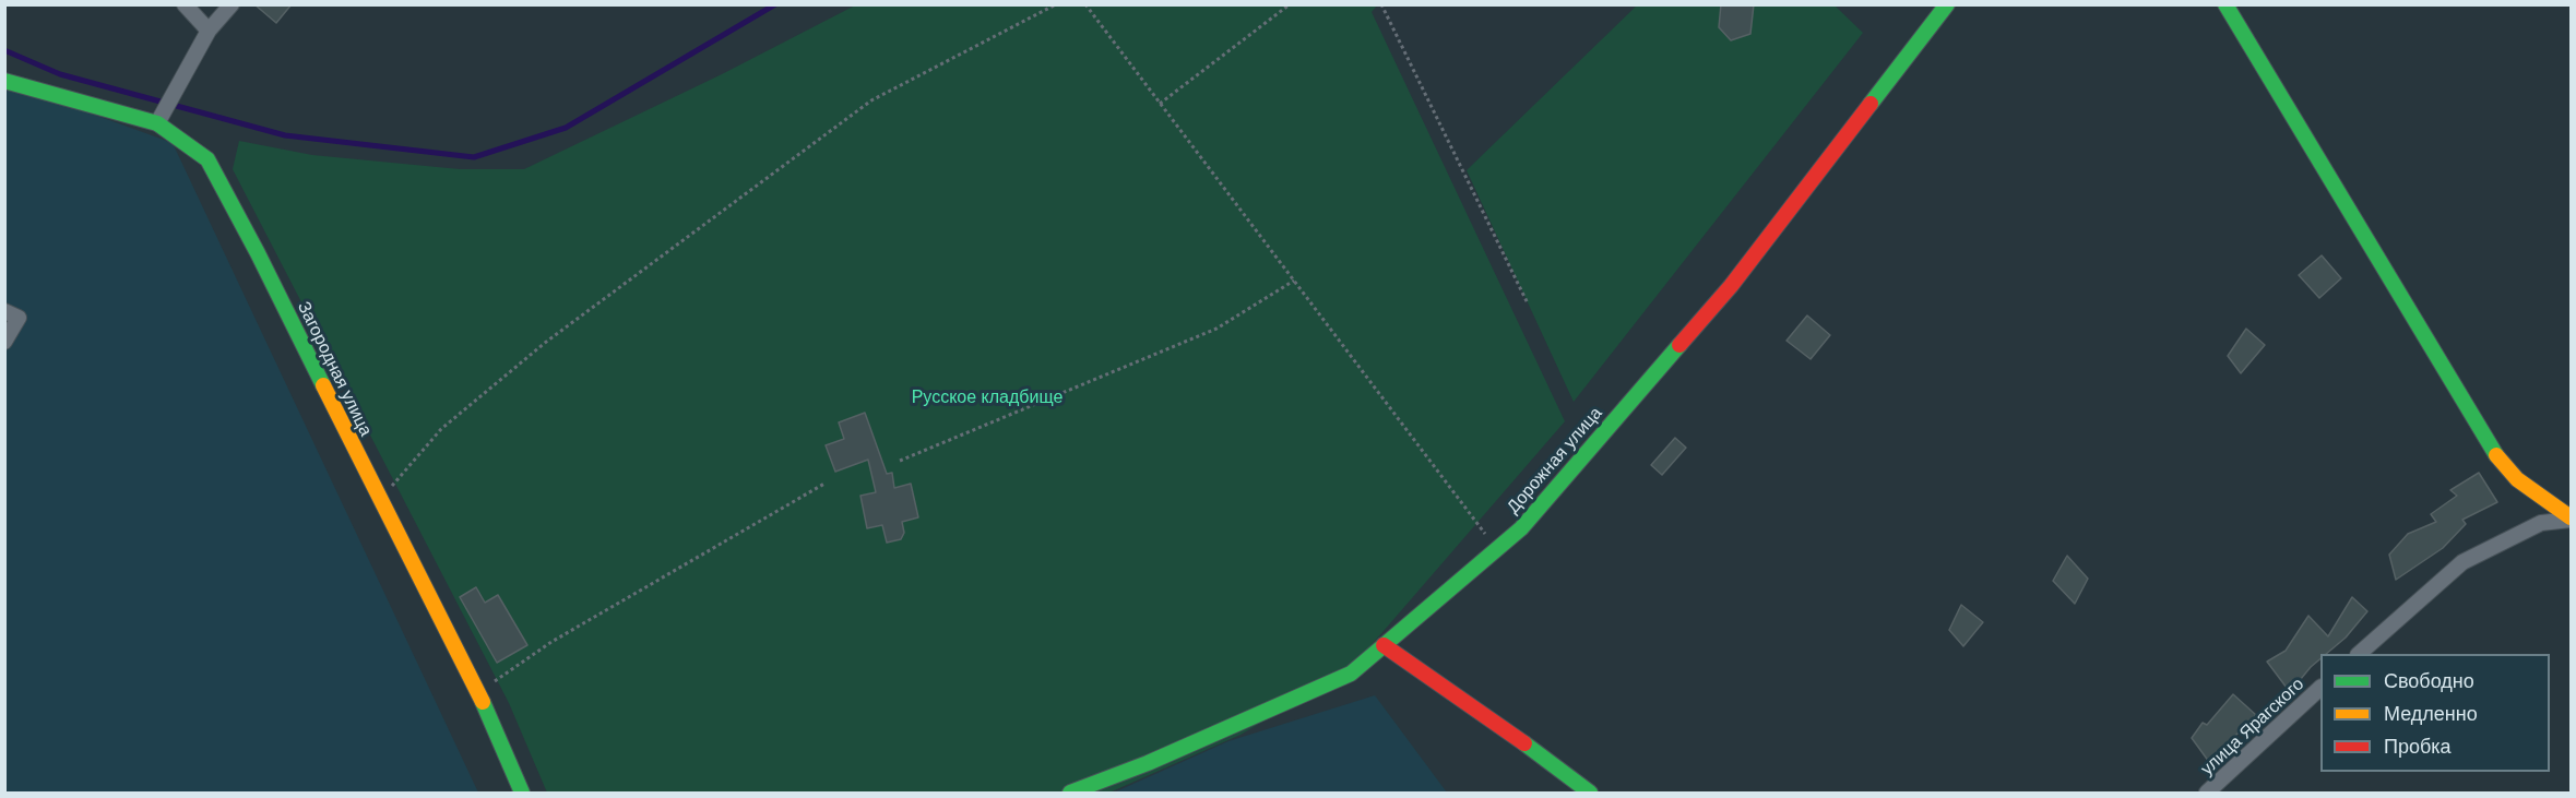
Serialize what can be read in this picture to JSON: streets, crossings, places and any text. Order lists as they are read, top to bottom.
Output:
{
  "streets": {
    "street": ["Загородная улица", "Дорожная улица", "улица Ярагского"]
  },
  "parks": ["Русское кладбище"],
  "legend": ["Свободно", "Медленно", "Пробка"]
}
